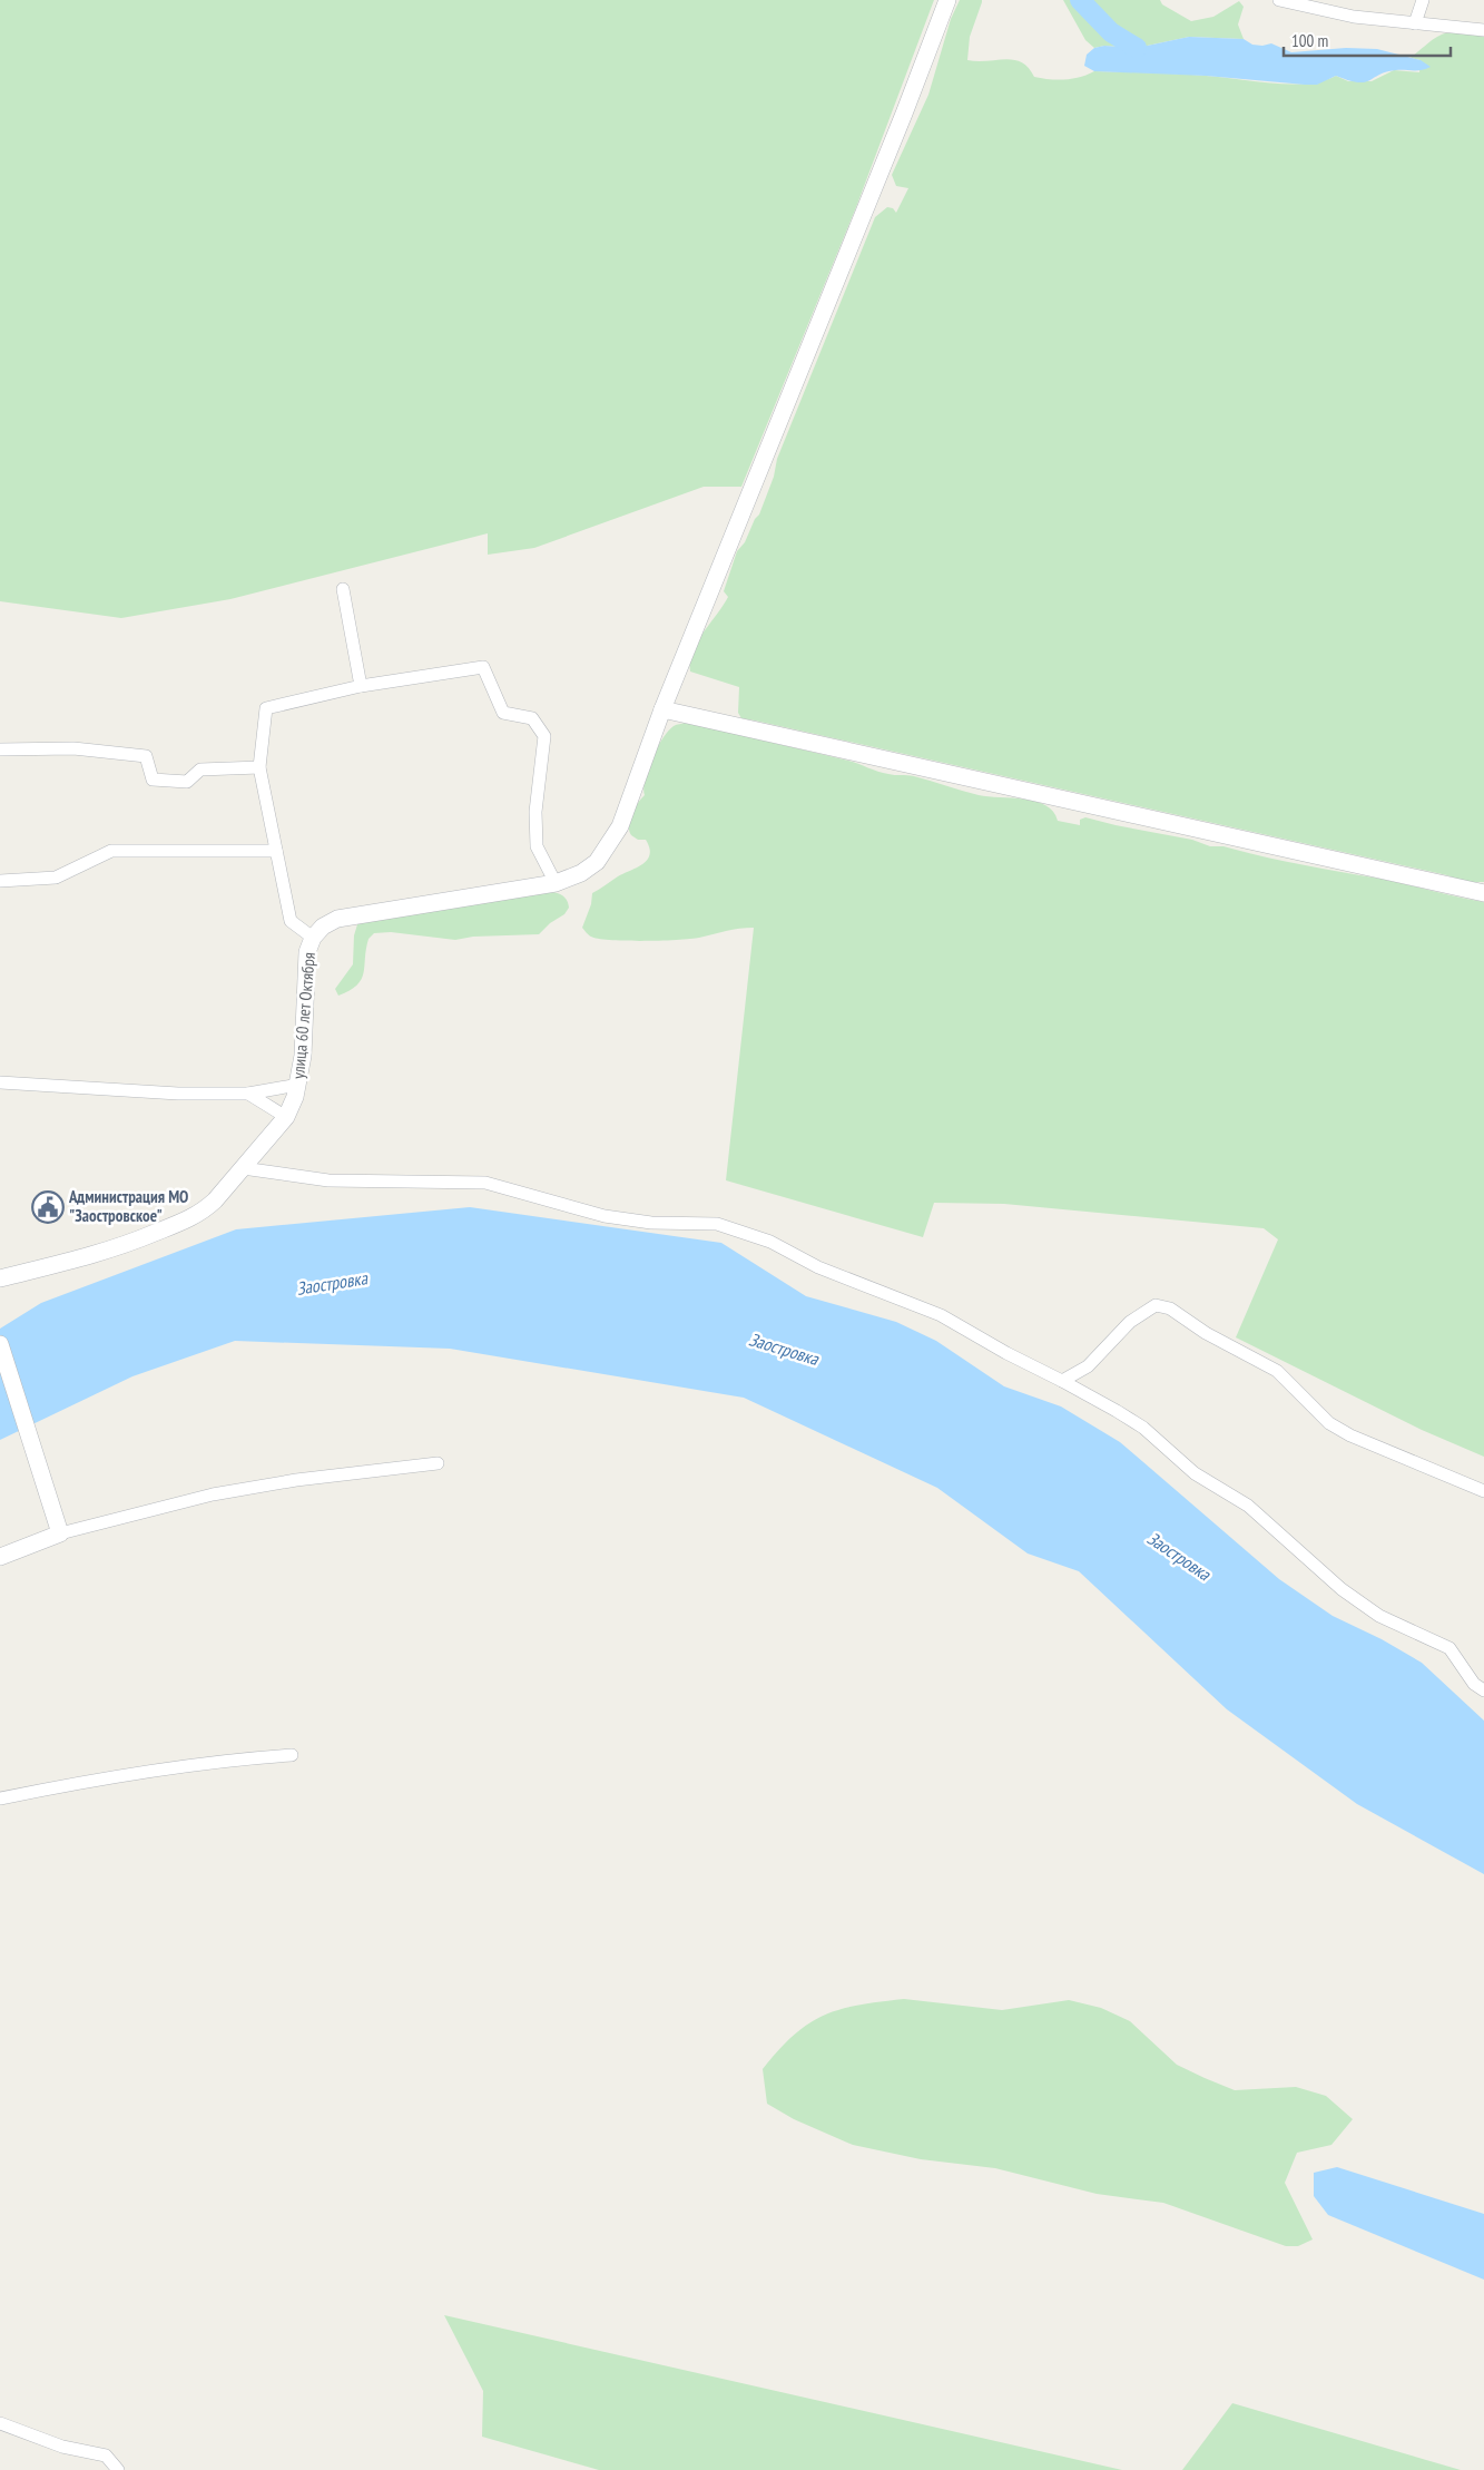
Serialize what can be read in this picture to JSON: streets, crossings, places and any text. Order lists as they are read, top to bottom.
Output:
{
  "streets": {
    "street": ["улица 60 лет Октября"]
  },
  "water": ["Заостровка"],
  "places": {
    "public building": ["Администрация МО \"Заостровское\""]
  },
  "scale_bar": "100 m"
}
